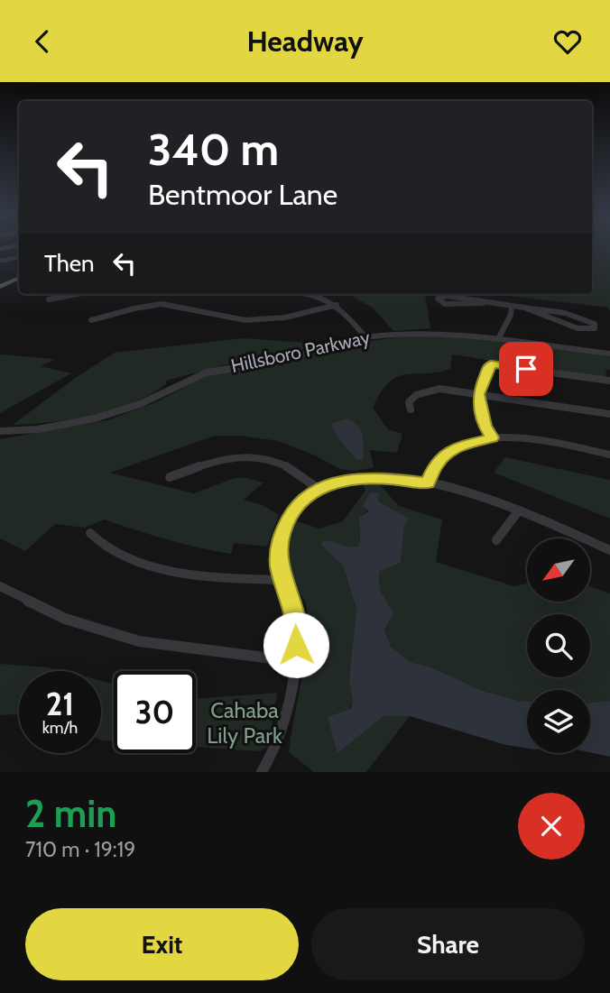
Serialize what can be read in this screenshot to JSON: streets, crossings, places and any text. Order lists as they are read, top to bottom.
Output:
{
  "streets": {
    "street": ["Hillsboro Parkway"]
  },
  "parks": ["Cahaba Lily Park"],
  "north": "bottom left",
  "page": {
    "header": "Headway",
    "turn": ["340 m", "Bentmoor Lane"],
    "then": "Then",
    "speed": "21 km/h",
    "limit": "30",
    "heading": ["2 min", "710 m · 19:19"],
    "buttons": ["Exit", "Share"]
  }
}
